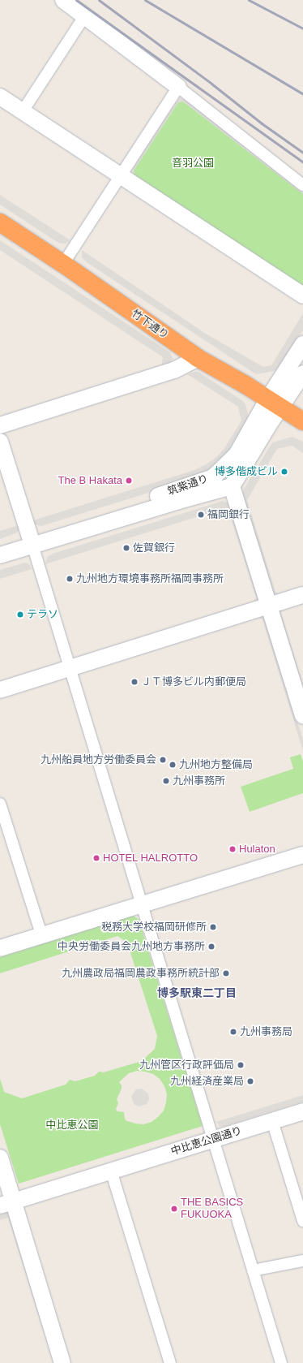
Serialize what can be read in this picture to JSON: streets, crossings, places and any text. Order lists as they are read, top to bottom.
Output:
{
  "streets": {
    "highway": ["竹下通り"],
    "street": ["筑紫通り", "中比恵公園通り"]
  },
  "crossings": [
    ["竹下通り", "筑紫通り"]
  ],
  "districts": ["博多駅東二丁目"],
  "parks": ["音羽公園", "中比恵公園"],
  "places": [
    "博多偕成ビル",
    "The B Hakata",
    "福岡銀行",
    "佐賀銀行",
    "九州地方環境事務所福岡事務所",
    "テラソ",
    "ＪＴ博多ビル内郵便局",
    "九州船員地方労働委員会",
    "九州地方整備局",
    "九州事務所",
    "Hulaton",
    "HOTEL HALROTTO",
    "税務大学校福岡研修所",
    "中央労働委員会九州地方事務所",
    "九州農政局福岡農政事務所統計部",
    "九州事務局",
    "九州管区行政評価局",
    "九州経済産業局",
    "THE BASICS FUKUOKA"
  ]
}
